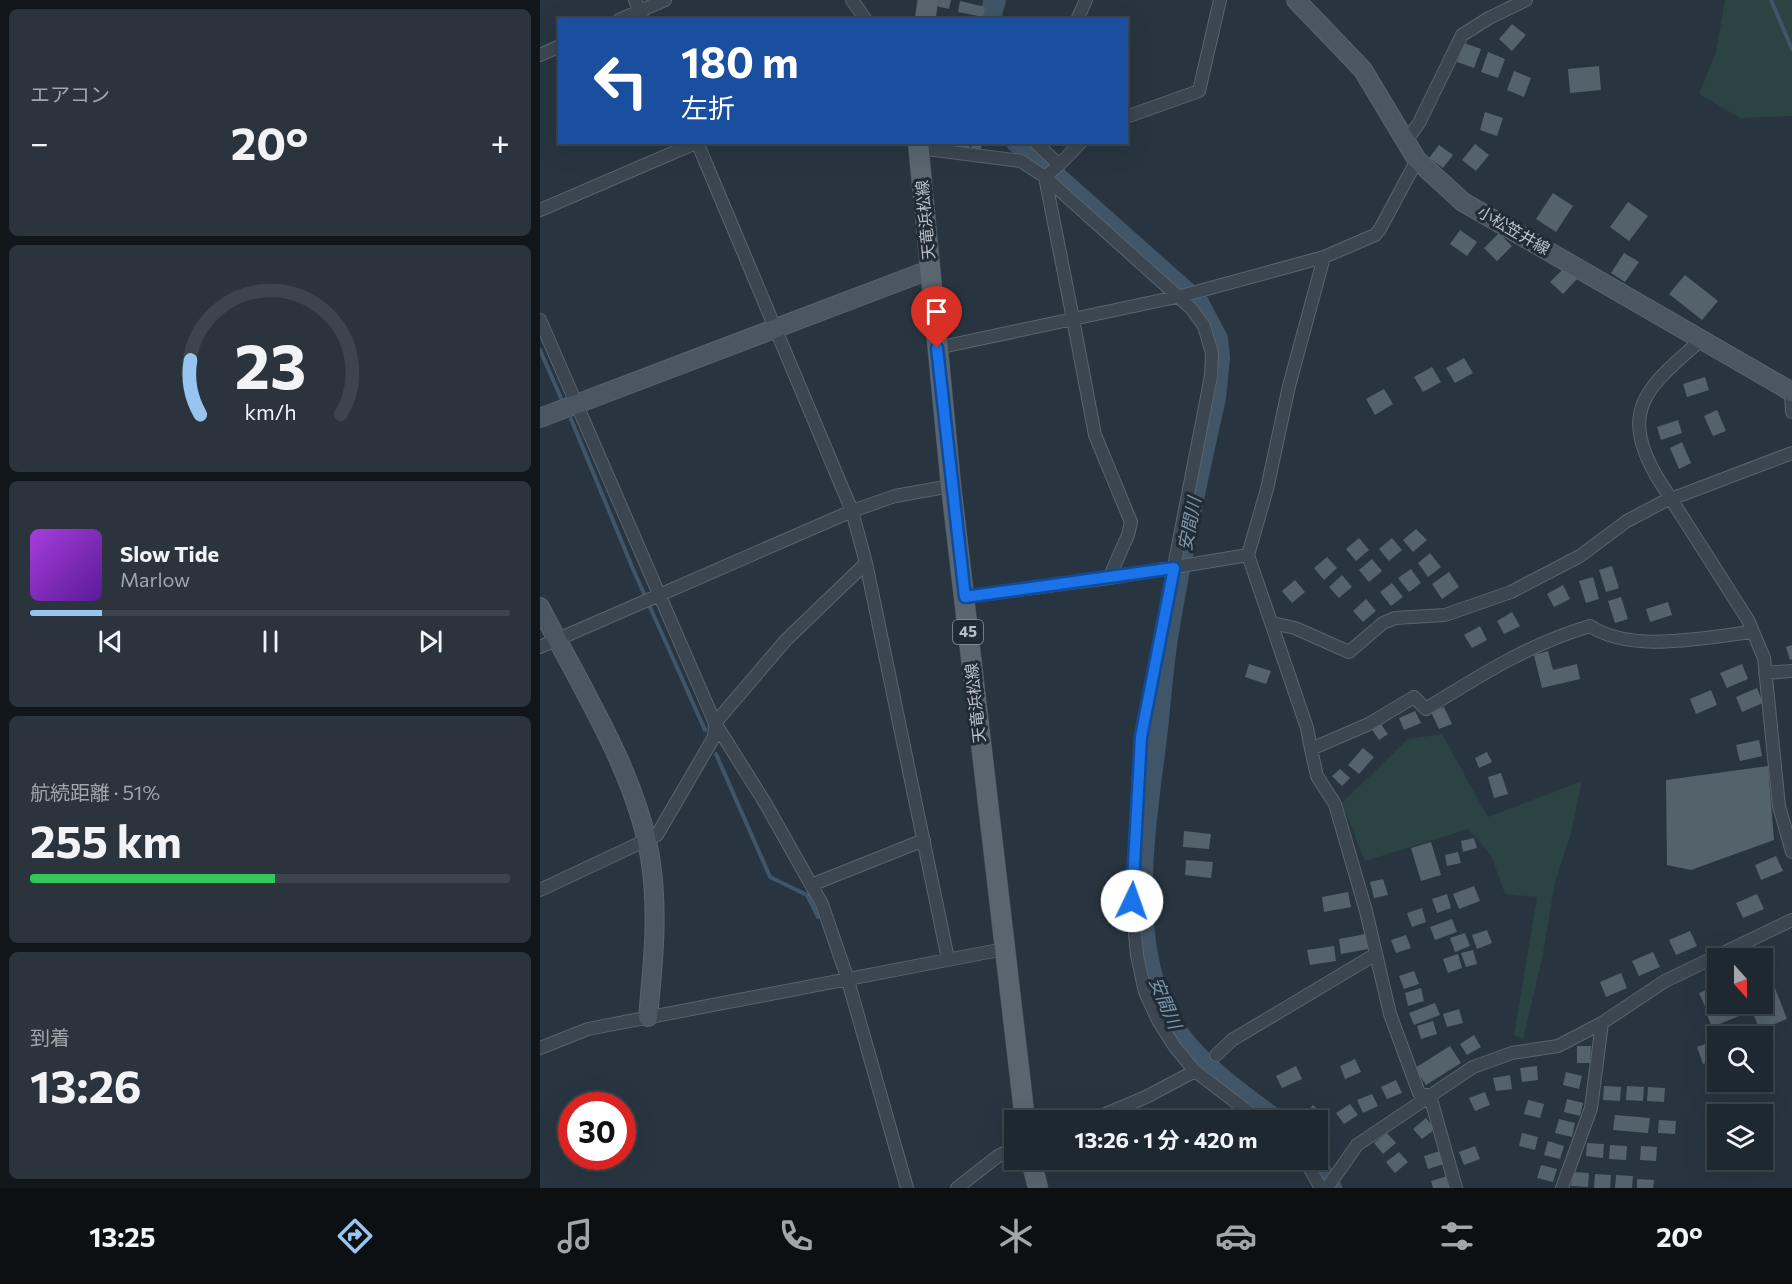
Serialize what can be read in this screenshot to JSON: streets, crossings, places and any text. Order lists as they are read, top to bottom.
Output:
{
  "streets": {
    "main road": ["天竜浜松線", "45"],
    "street": ["小松笠井線"]
  },
  "water": ["安間川"],
  "north": "bottom",
  "page": {
    "tile": [
      "エアコン",
      ["航続距離 · 51%", "255 km"],
      ["到着", "13:26"]
    ],
    "turn": ["180 m", "左折"],
    "heat": ["−", "20°", "+"],
    "song": ["Slow Tide", "Marlow"],
    "limit": "30",
    "trip": "13:26 · 1 分 · 420 m",
    "tabs": ["13:25", "20°"],
    "gauge": ["23", "km/h"]
  }
}
